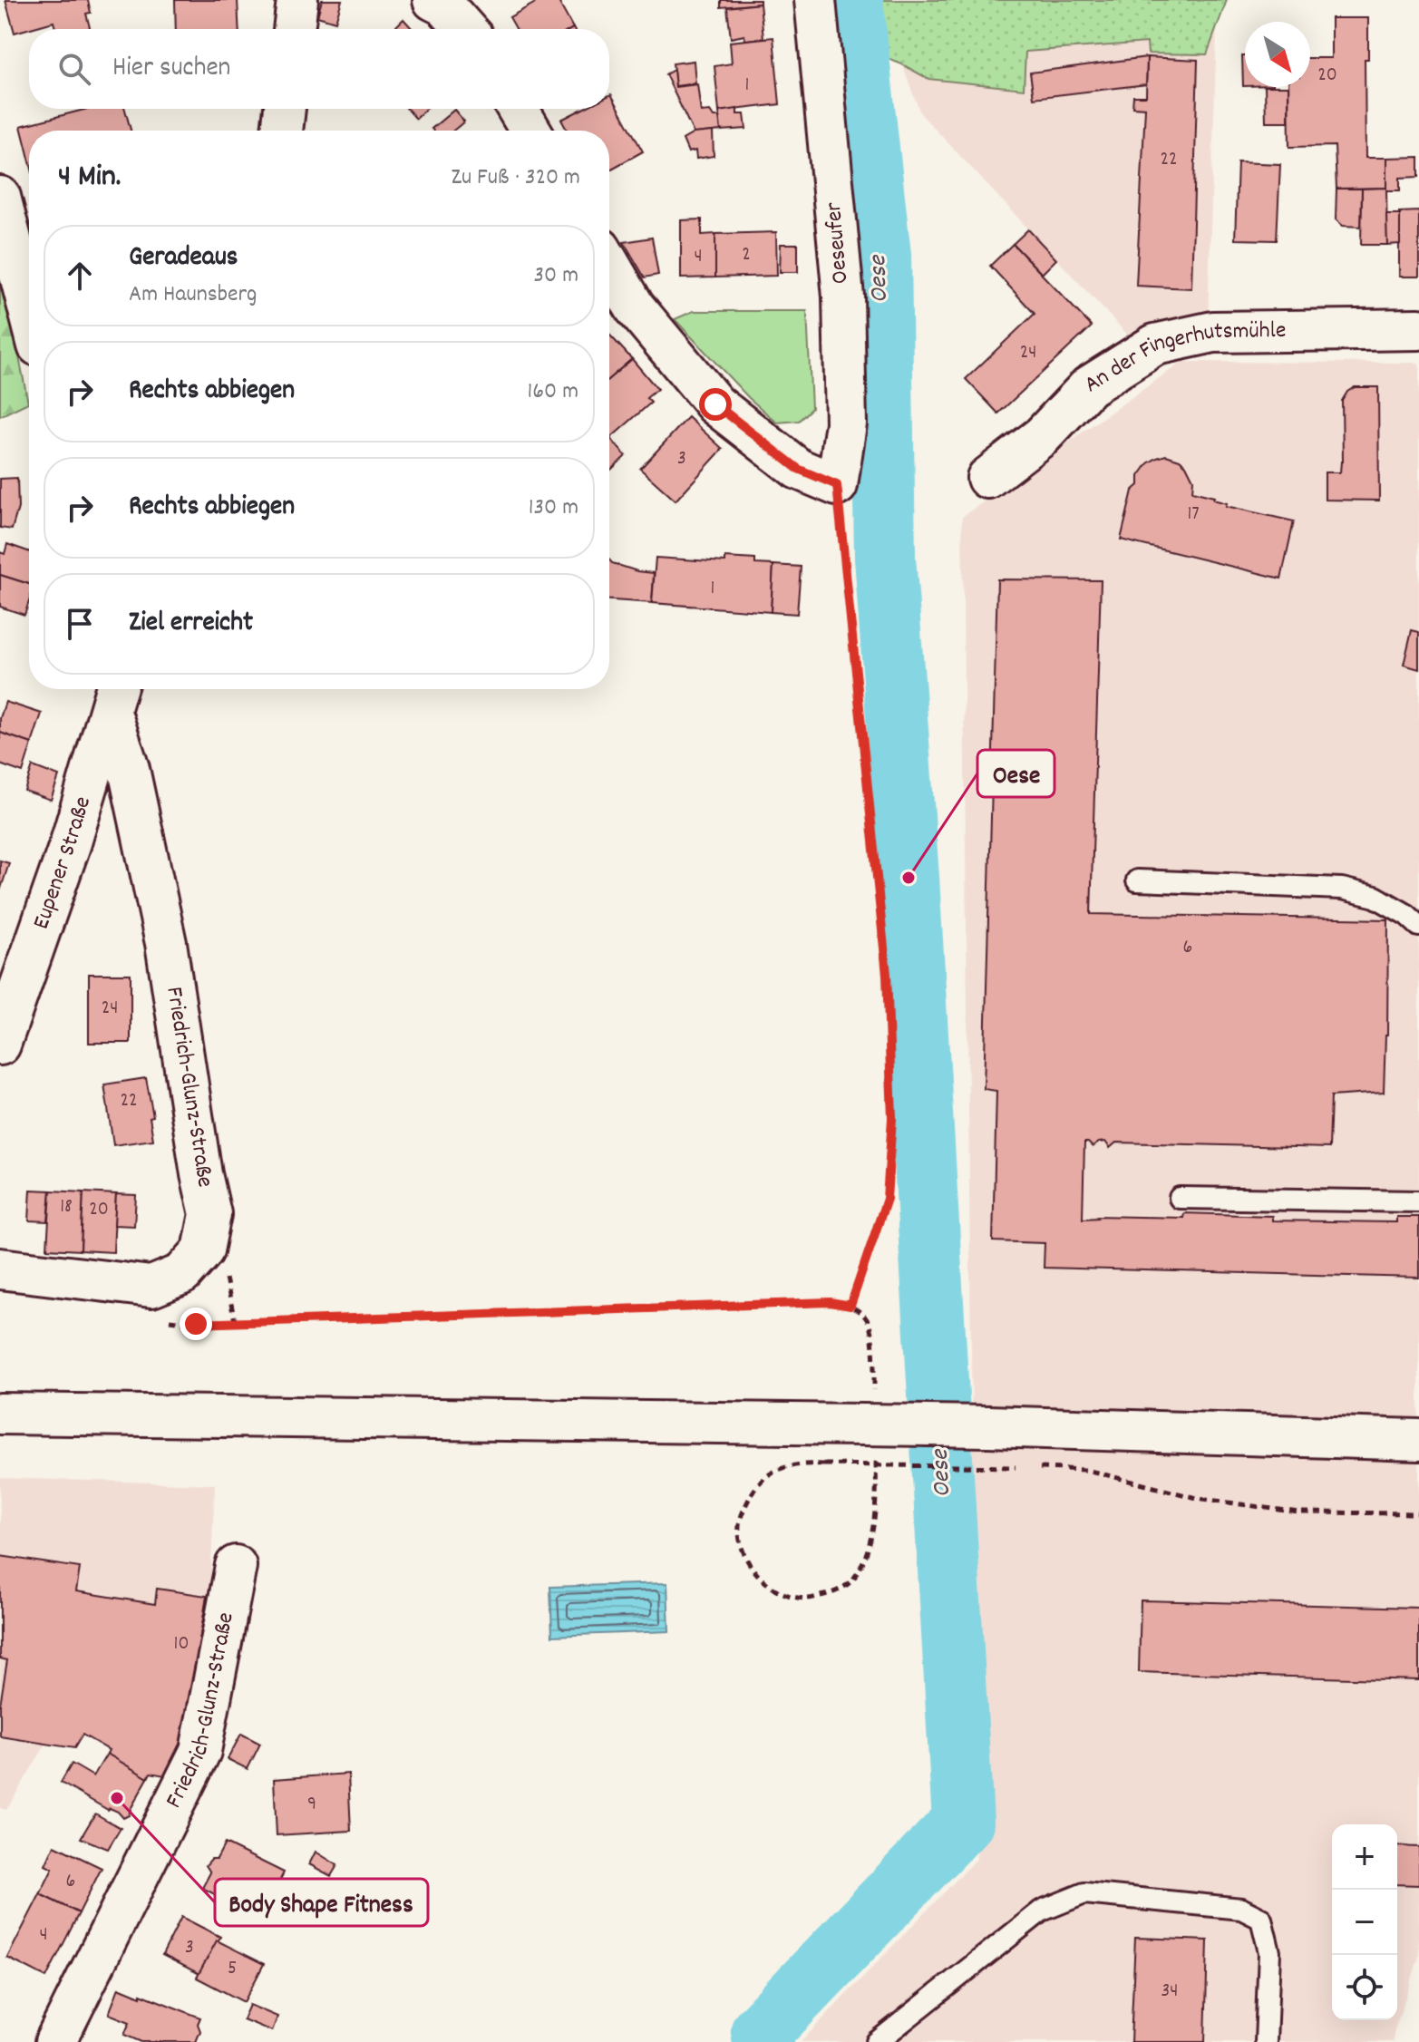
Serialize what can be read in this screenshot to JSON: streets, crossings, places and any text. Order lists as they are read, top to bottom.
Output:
{
  "streets": {
    "street": [
      "Oeseufer",
      "An der Fingerhutsmühle",
      "Eupener Straße",
      "Friedrich-Glunz-Straße"
    ]
  },
  "crossings": [
    ["Eupener Straße", "Friedrich-Glunz-Straße"]
  ],
  "water": ["Oese"],
  "places": ["Oese", "Body Shape Fitness"],
  "house_numbers": [
    "20",
    "1",
    "22",
    "2",
    "4",
    "24",
    "3",
    "17",
    "1",
    "6",
    "24",
    "22",
    "18",
    "20",
    "10",
    "9",
    "6",
    "4",
    "3",
    "5",
    "34"
  ],
  "north": "bottom right",
  "page": {
    "search": "Hier suchen",
    "heading": ["4 Min.", "Zu Fuß · 320 m"],
    "list": [
      ["Geradeaus", "Am Haunsberg", "30 m"],
      ["Rechts abbiegen", "160 m"],
      ["Rechts abbiegen", "130 m"],
      "Ziel erreicht"
    ],
    "map_buttons": ["+", "−"]
  }
}
